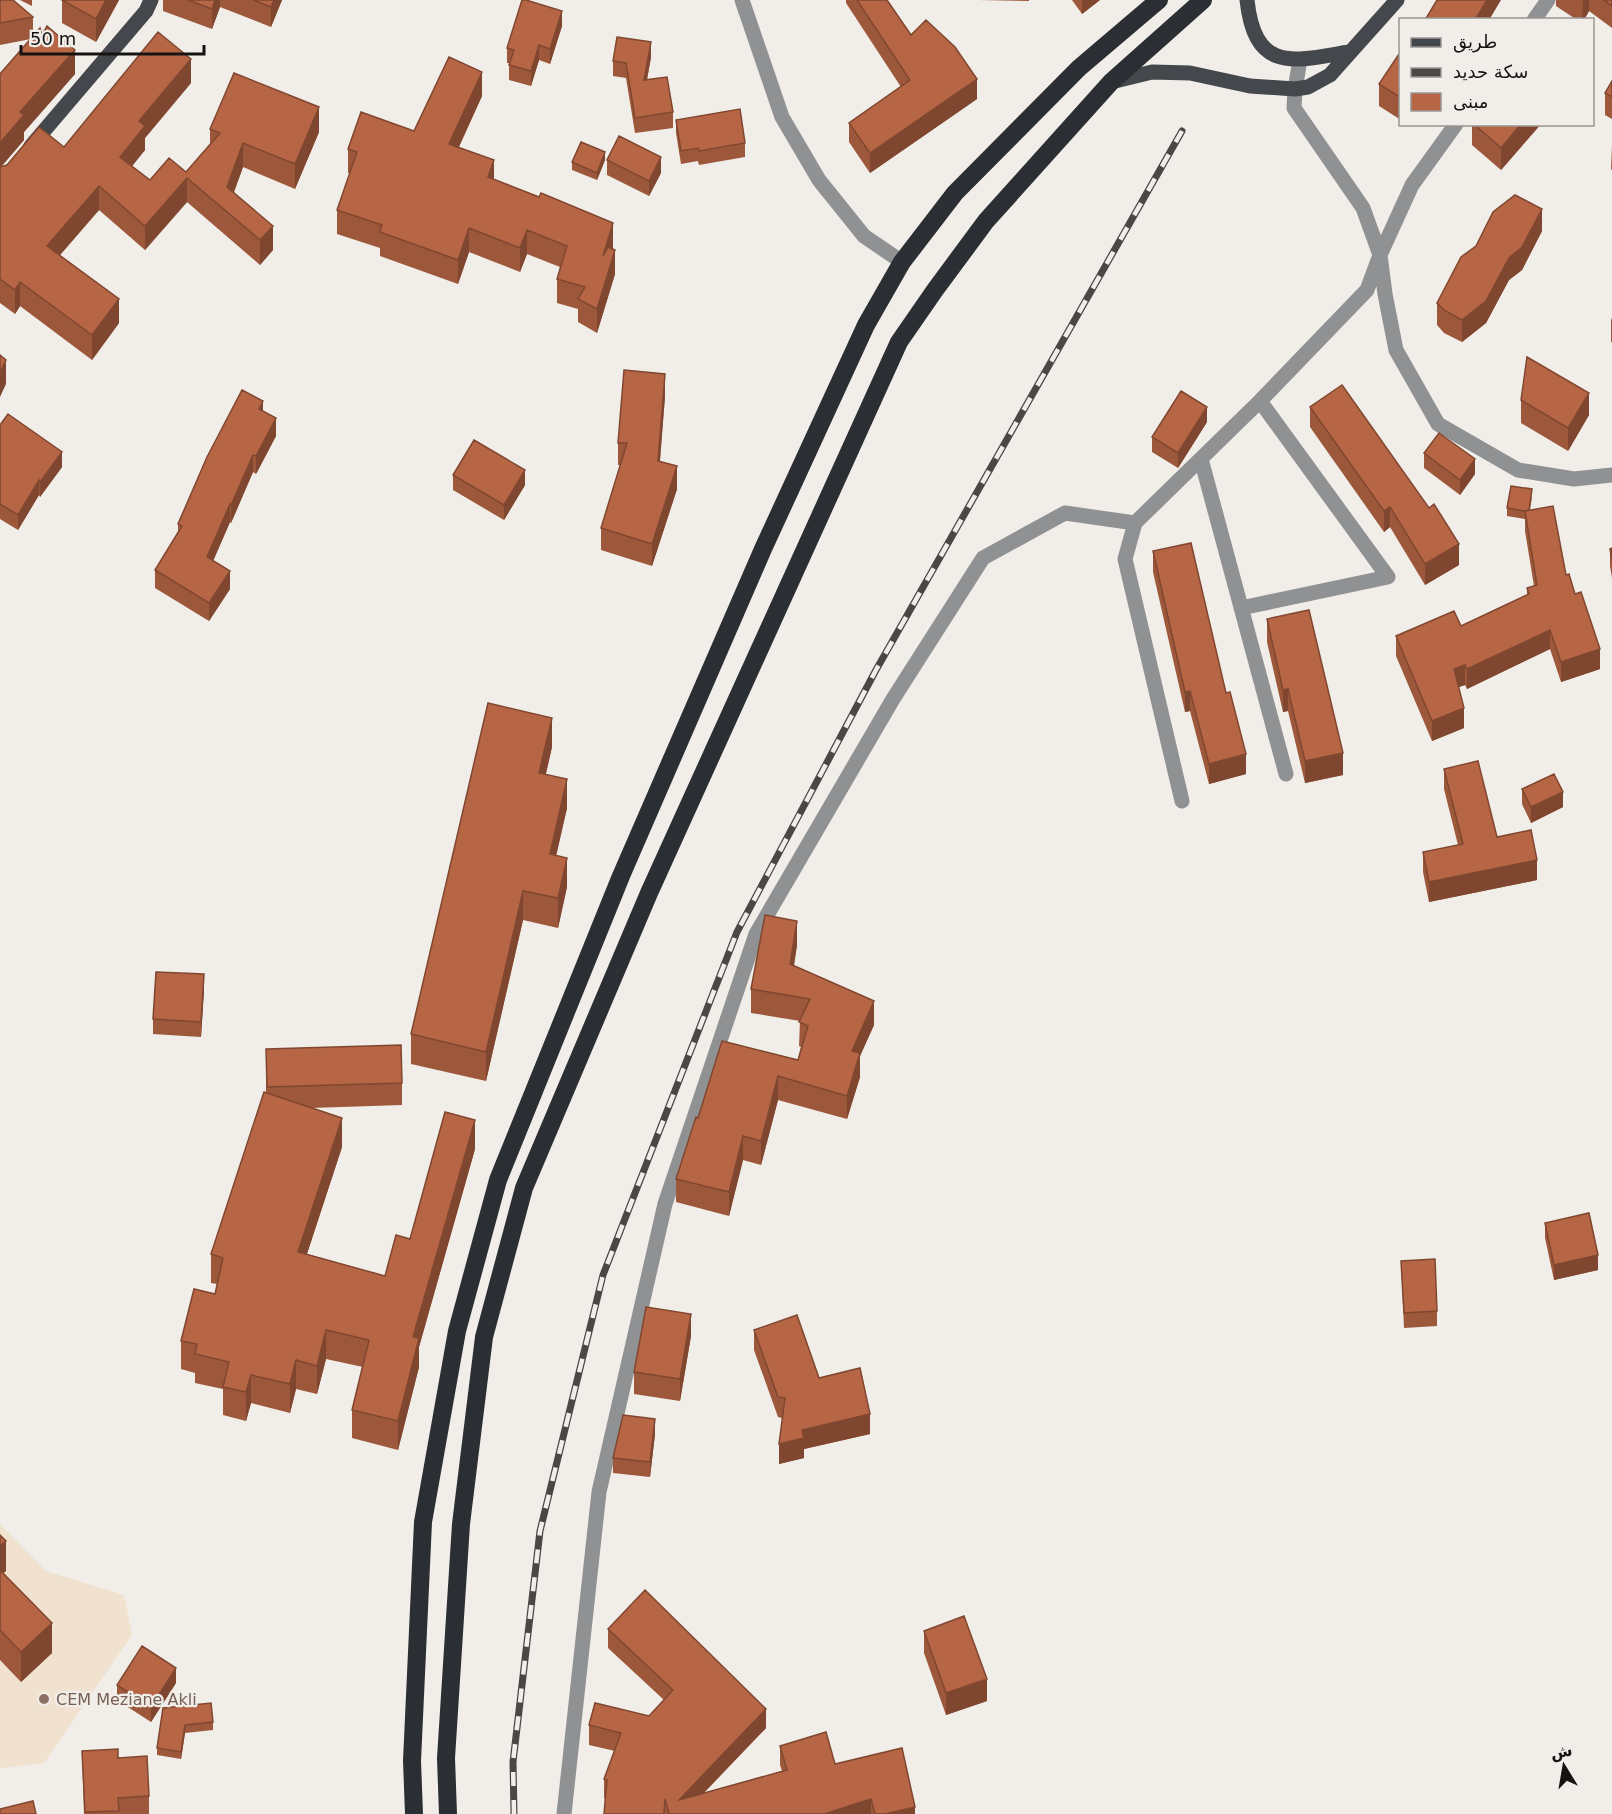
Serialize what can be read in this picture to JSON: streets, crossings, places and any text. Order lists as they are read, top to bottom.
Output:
{
  "places": ["CEM Meziane Akli"],
  "legend": ["طريق", "سكة حديد", "مبنى"],
  "scale_bar": "50 m",
  "north": "top"
}
